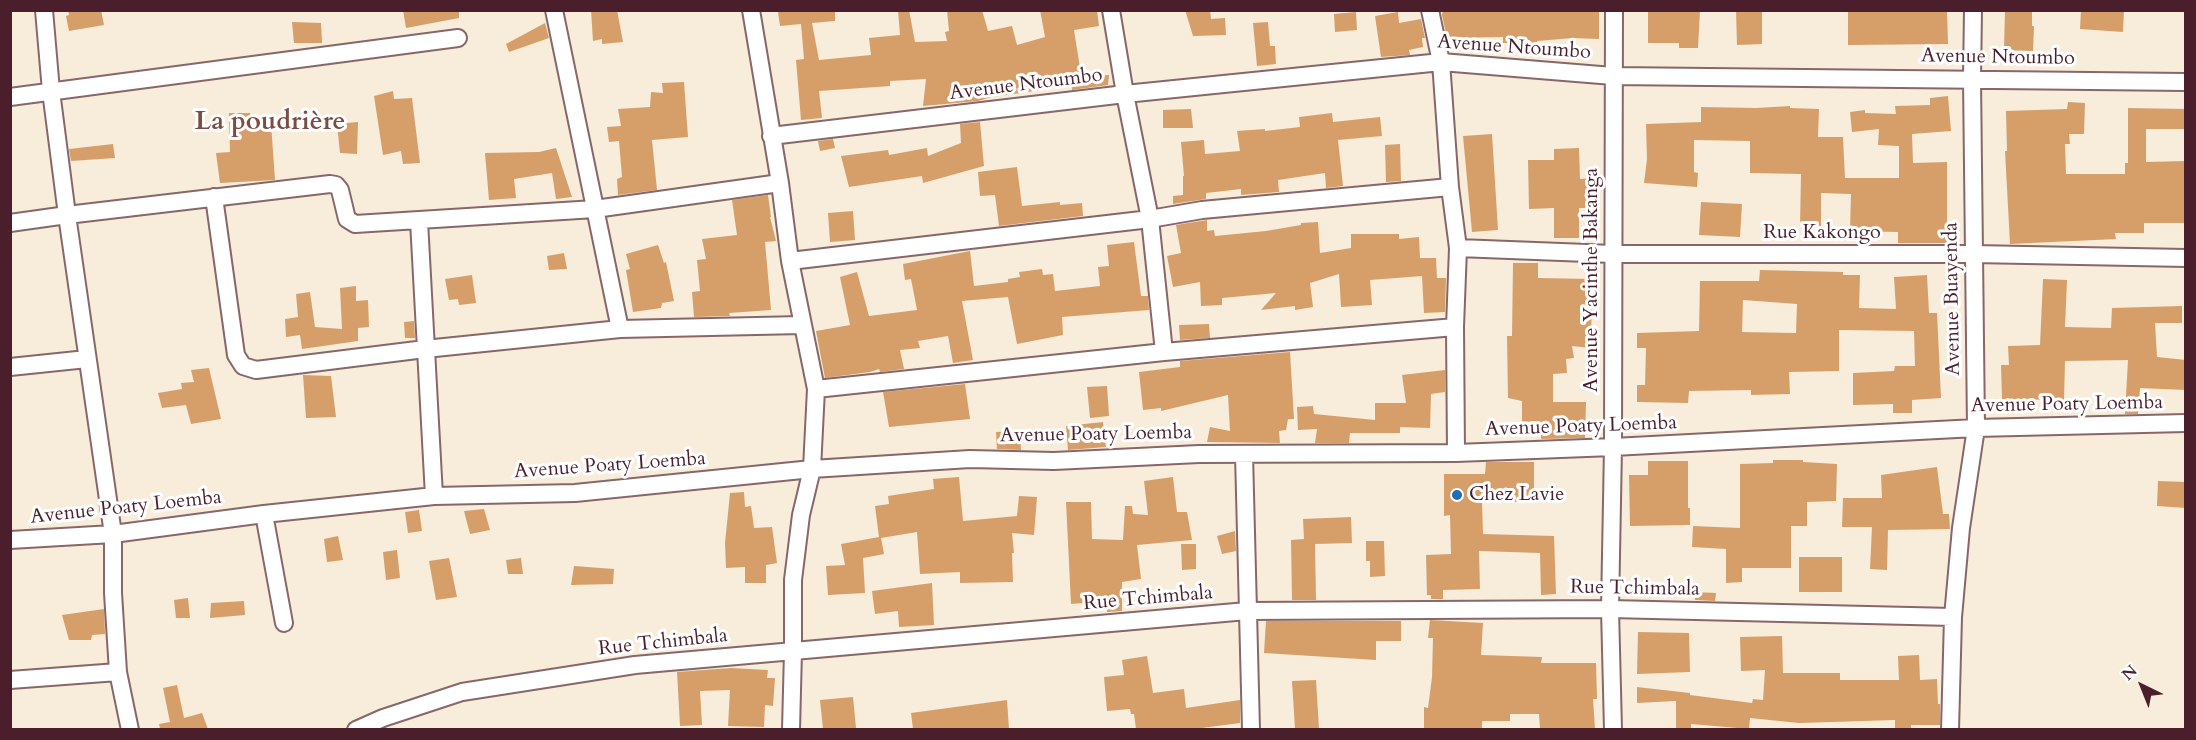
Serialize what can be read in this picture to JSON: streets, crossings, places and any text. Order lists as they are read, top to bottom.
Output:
{
  "streets": {
    "street": [
      "Avenue Ntoumbo",
      "Rue Kakongo",
      "Avenue Yacinthe Bakanga",
      "Avenue Buayenda",
      "Avenue Poaty Loemba",
      "Rue Tchimbala"
    ]
  },
  "crossings": [
    ["Avenue Ntoumbo", "Avenue Yacinthe Bakanga"],
    ["Avenue Ntoumbo", "Avenue Buayenda"],
    ["Rue Kakongo", "Avenue Yacinthe Bakanga"],
    ["Rue Kakongo", "Avenue Buayenda"],
    ["Avenue Yacinthe Bakanga", "Avenue Poaty Loemba"],
    ["Avenue Yacinthe Bakanga", "Rue Tchimbala"],
    ["Avenue Buayenda", "Avenue Poaty Loemba"],
    ["Avenue Buayenda", "Rue Tchimbala"]
  ],
  "districts": ["La poudrière"],
  "places": ["Chez Lavie"],
  "north": "top left"
}
